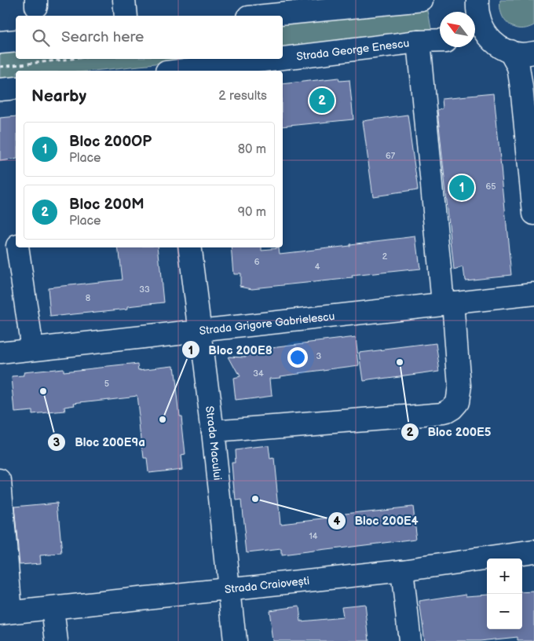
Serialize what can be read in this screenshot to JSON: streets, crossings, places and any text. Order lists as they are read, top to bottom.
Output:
{
  "streets": {
    "street": [
      "Strada George Enescu",
      "Strada Grigore Gabrielescu",
      "Strada Macului",
      "Strada Craiovești"
    ]
  },
  "crossings": [
    ["Strada Grigore Gabrielescu", "Strada Macului"],
    ["Strada Macului", "Strada Craiovești"]
  ],
  "places": [
    "Bloc 200E5",
    "Bloc 200E9a",
    "Bloc 200E8",
    "Bloc 200E4"
  ],
  "house_numbers": [
    "67",
    "65",
    "2",
    "6",
    "4",
    "33",
    "8",
    "3",
    "34",
    "5",
    "14"
  ],
  "north": "top left",
  "page": {
    "search": "Search here",
    "heading": ["Nearby", "2 results"],
    "pins": ["2", "1"],
    "list": [
      {
        "mark": "1",
        "name": "Bloc 200OP",
        "note": "Place",
        "value": "80 m"
      },
      {
        "mark": "2",
        "name": "Bloc 200M",
        "note": "Place",
        "value": "90 m"
      }
    ],
    "map_buttons": ["+", "−"]
  }
}
